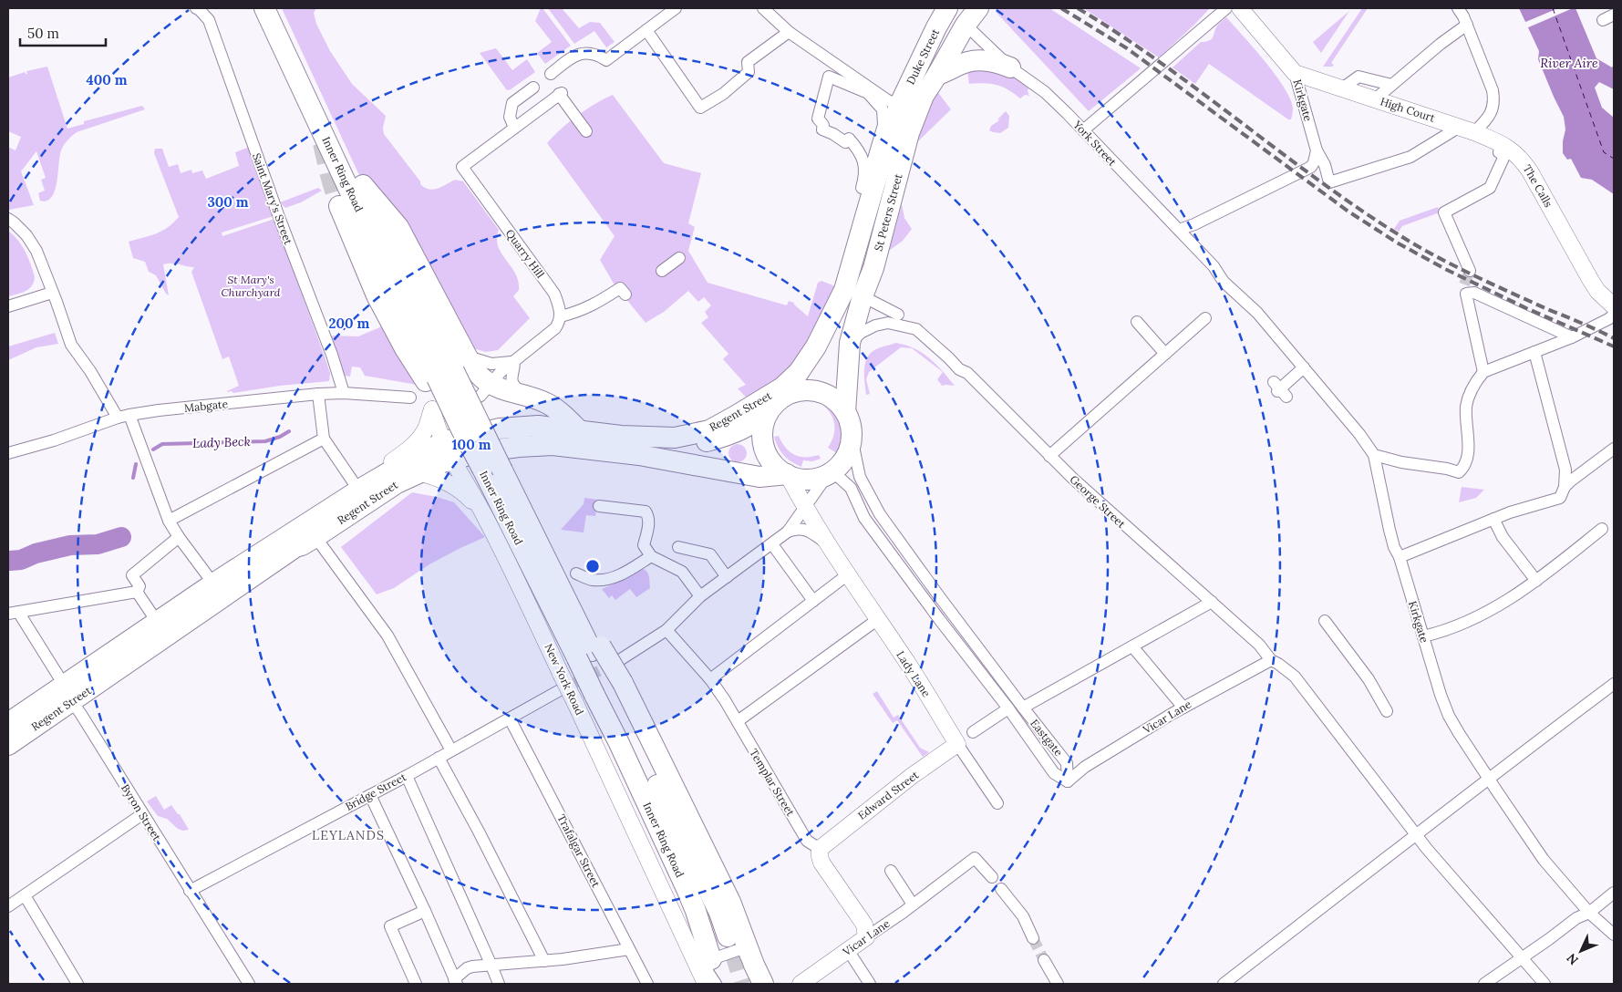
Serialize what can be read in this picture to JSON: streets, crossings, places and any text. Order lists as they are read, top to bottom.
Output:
{
  "streets": {
    "highway": [
      "Duke Street",
      "Inner Ring Road",
      "St Peters Street",
      "Regent Street",
      "Eastgate"
    ],
    "street": [
      "Kirkgate",
      "High Court",
      "York Street",
      "The Calls",
      "Saint Mary's Street",
      "Quarry Hill",
      "Mabgate",
      "George Street",
      "Lady Lane",
      "New York Road",
      "Vicar Lane",
      "Templar Street",
      "Bridge Street",
      "Edward Street",
      "Byron Street",
      "Trafalgar Street"
    ]
  },
  "crossings": [
    ["Duke Street", "York Street"],
    ["Duke Street", "St Peters Street"],
    ["Kirkgate", "High Court"],
    ["Kirkgate", "York Street"],
    ["Kirkgate", "The Calls"],
    ["High Court", "The Calls"],
    ["York Street", "St Peters Street"],
    ["Inner Ring Road", "New York Road"],
    ["Saint Mary's Street", "Mabgate"],
    ["St Peters Street", "Regent Street"],
    ["St Peters Street", "George Street"],
    ["St Peters Street", "Lady Lane"],
    ["St Peters Street", "Eastgate"],
    ["Regent Street", "Lady Lane"],
    ["Regent Street", "New York Road"],
    ["Regent Street", "Eastgate"],
    ["Regent Street", "Byron Street"],
    ["George Street", "Vicar Lane"],
    ["Lady Lane", "Eastgate"],
    ["Lady Lane", "Edward Street"],
    ["Vicar Lane", "Eastgate"],
    ["Templar Street", "Edward Street"],
    ["Bridge Street", "Byron Street"],
    ["Bridge Street", "Trafalgar Street"]
  ],
  "districts": ["LEYLANDS"],
  "water": ["River Aire", "Lady Beck"],
  "parks": ["St Mary's Churchyard"],
  "scale_bar": "50 m",
  "north": "bottom left",
  "rings": [
    "400 m",
    "300 m",
    "200 m",
    "100 m"
  ]
}
